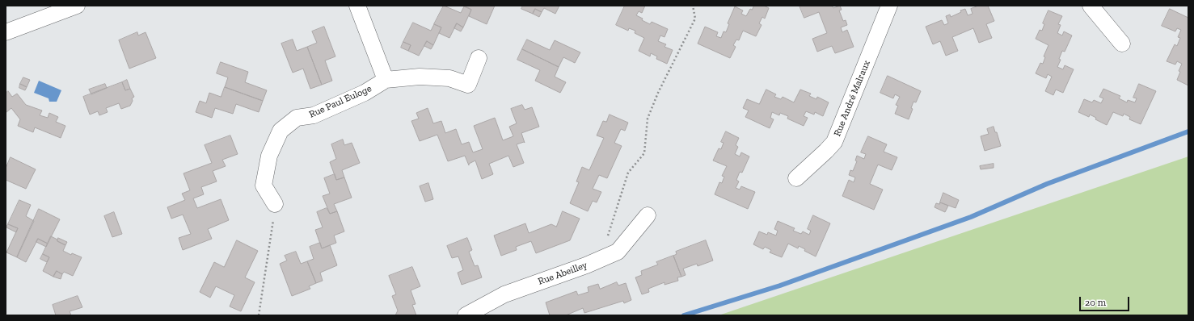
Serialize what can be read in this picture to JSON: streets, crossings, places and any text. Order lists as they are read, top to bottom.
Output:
{
  "streets": {
    "street": ["Rue André Malraux", "Rue Paul Euloge", "Rue Abeilley"]
  },
  "scale_bar": "20 m"
}
